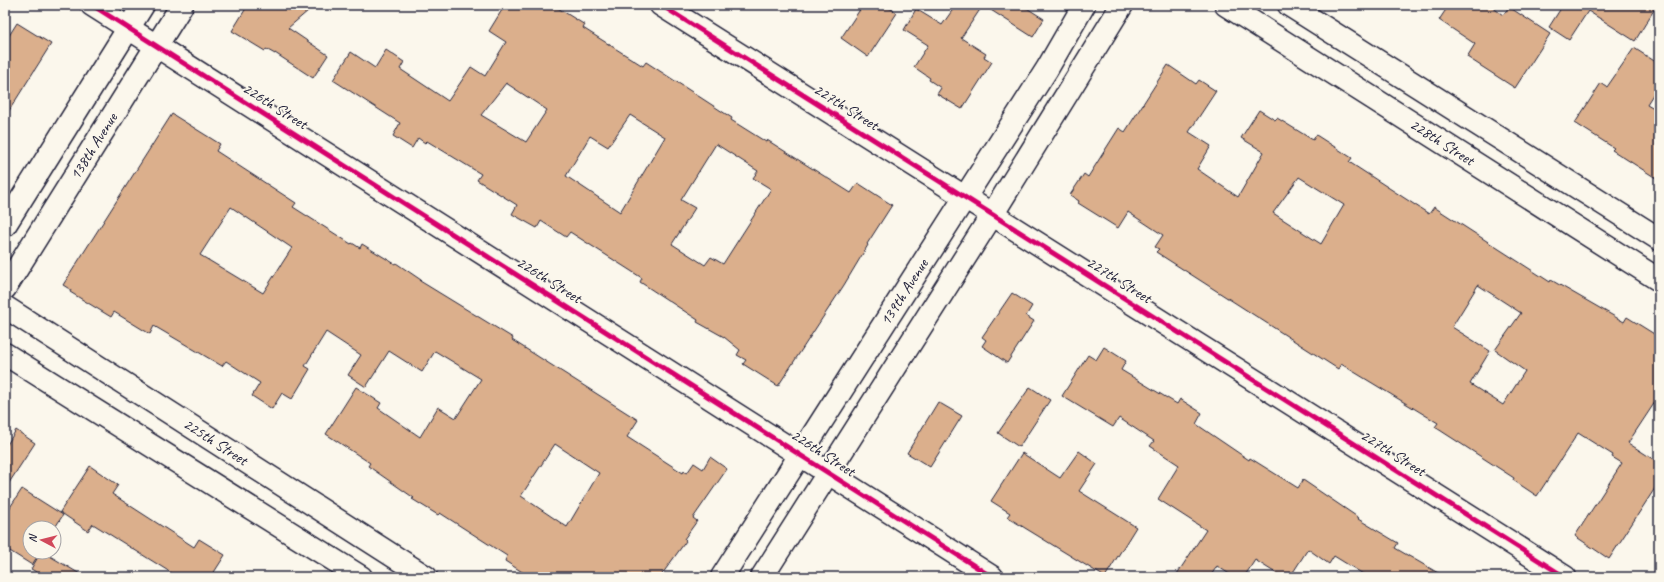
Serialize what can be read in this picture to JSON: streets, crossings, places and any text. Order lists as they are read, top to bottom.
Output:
{
  "streets": {
    "street": [
      "226th Street",
      "227th Street",
      "228th Street",
      "138th Avenue",
      "139th Avenue",
      "225th Street"
    ]
  },
  "crossings": [
    ["226th Street", "138th Avenue"],
    ["226th Street", "139th Avenue"],
    ["227th Street", "139th Avenue"]
  ],
  "north": "left"
}
